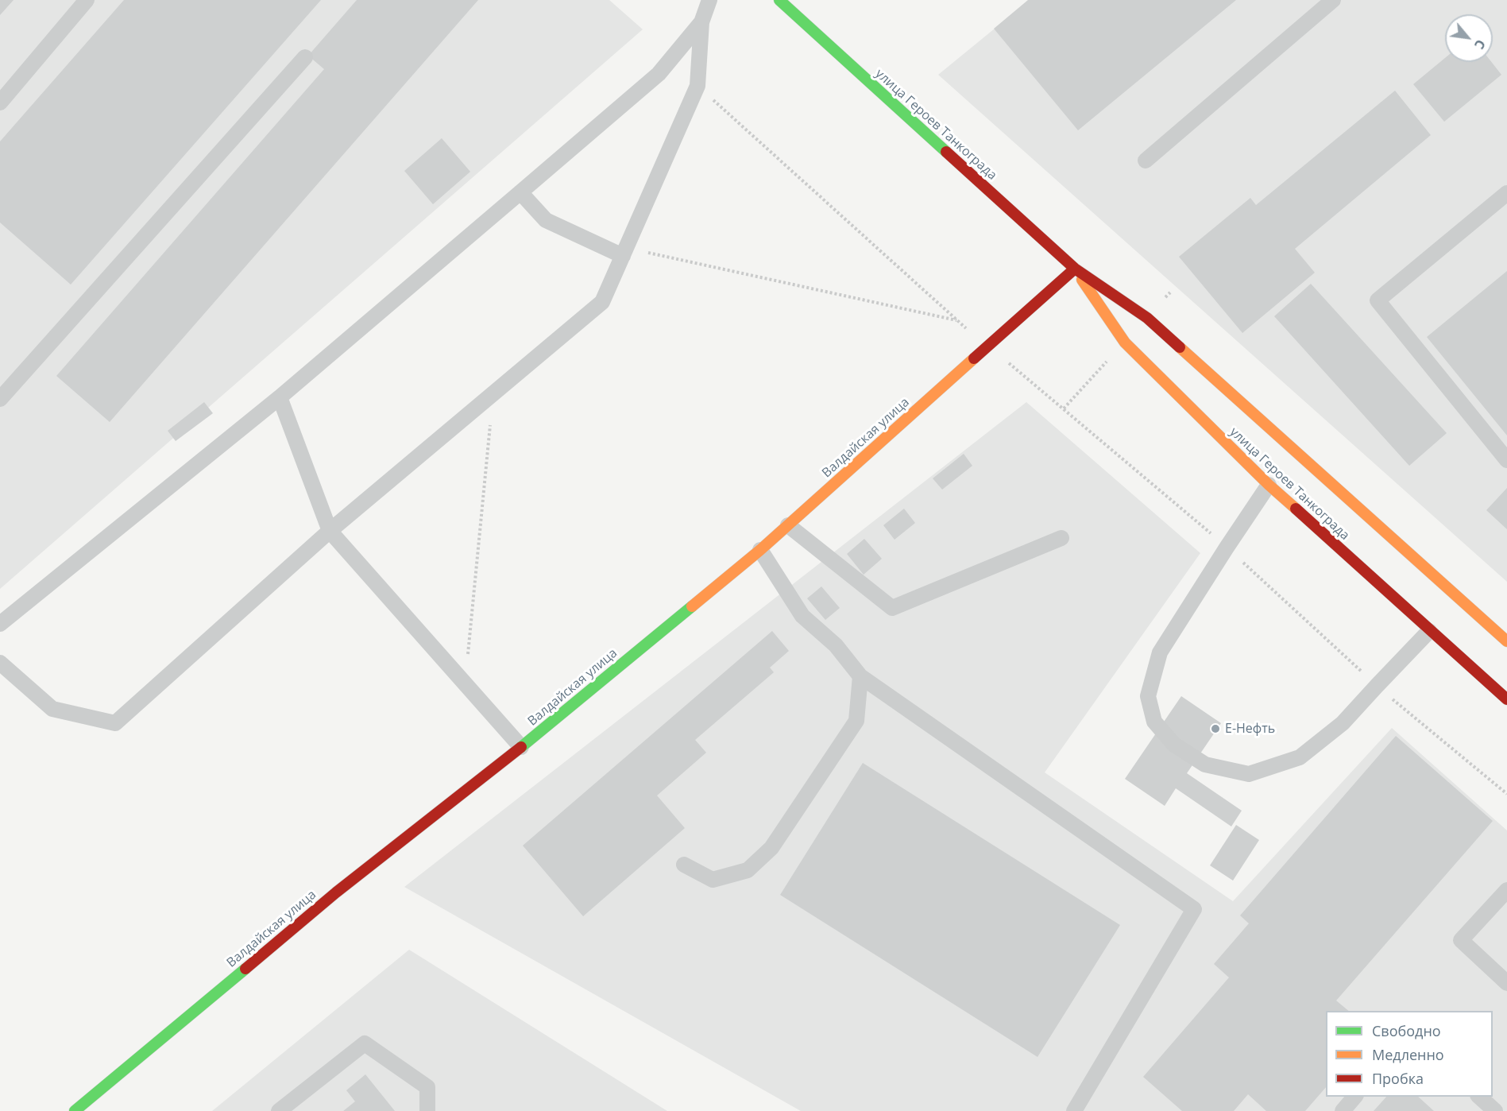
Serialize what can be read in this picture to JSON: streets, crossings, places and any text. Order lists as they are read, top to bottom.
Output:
{
  "streets": {
    "main road": ["улица Героев Танкограда", "Валдайская улица"]
  },
  "crossings": [
    ["улица Героев Танкограда", "Валдайская улица"]
  ],
  "places": ["E-Нефть"],
  "legend": ["Свободно", "Медленно", "Пробка"],
  "north": "bottom right"
}
